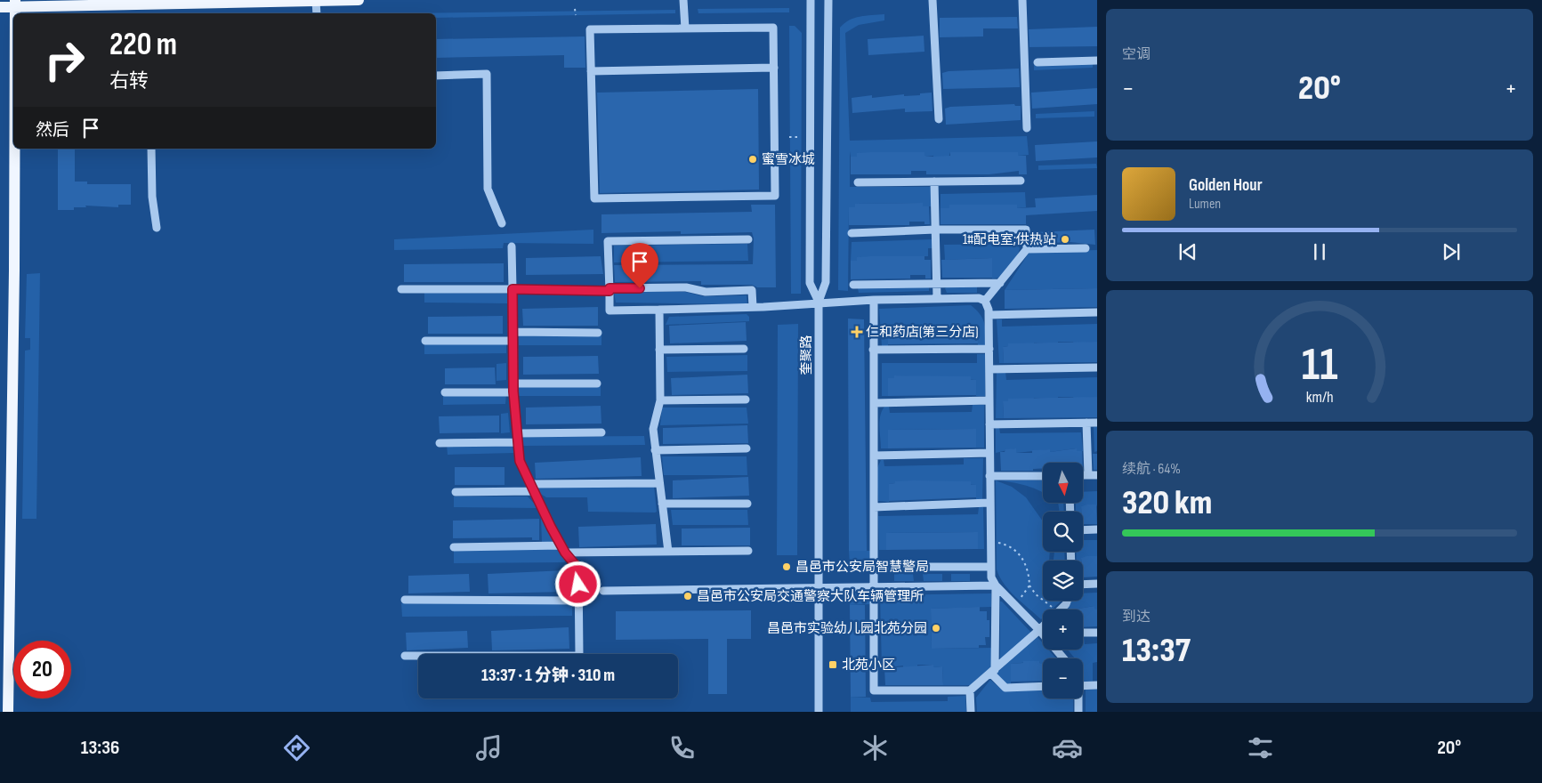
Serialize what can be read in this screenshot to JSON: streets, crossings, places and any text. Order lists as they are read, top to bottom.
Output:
{
  "streets": {
    "street": ["奎聚路"]
  },
  "places": {
    "other": [
      "蜜雪冰城",
      "1#配电室;供热站",
      "昌邑市公安局智慧警局",
      "昌邑市公安局交通警察大队车辆管理所",
      "昌邑市实验幼儿园北苑分园"
    ],
    "health": ["仁和药店(第三分店)"],
    "transit": ["北苑小区"]
  },
  "north": "bottom",
  "page": {
    "tile": [
      "空调",
      ["续航 · 64%", "320 km"],
      ["到达", "13:37"]
    ],
    "turn": ["220 m", "右转"],
    "heat": ["−", "20°", "+"],
    "then": "然后",
    "song": ["Golden Hour", "Lumen"],
    "map_buttons": ["+", "−"],
    "limit": "20",
    "trip": "13:37 · 1 分钟 · 310 m",
    "tabs": ["13:36", "20°"],
    "gauge": ["11", "km/h"]
  }
}
